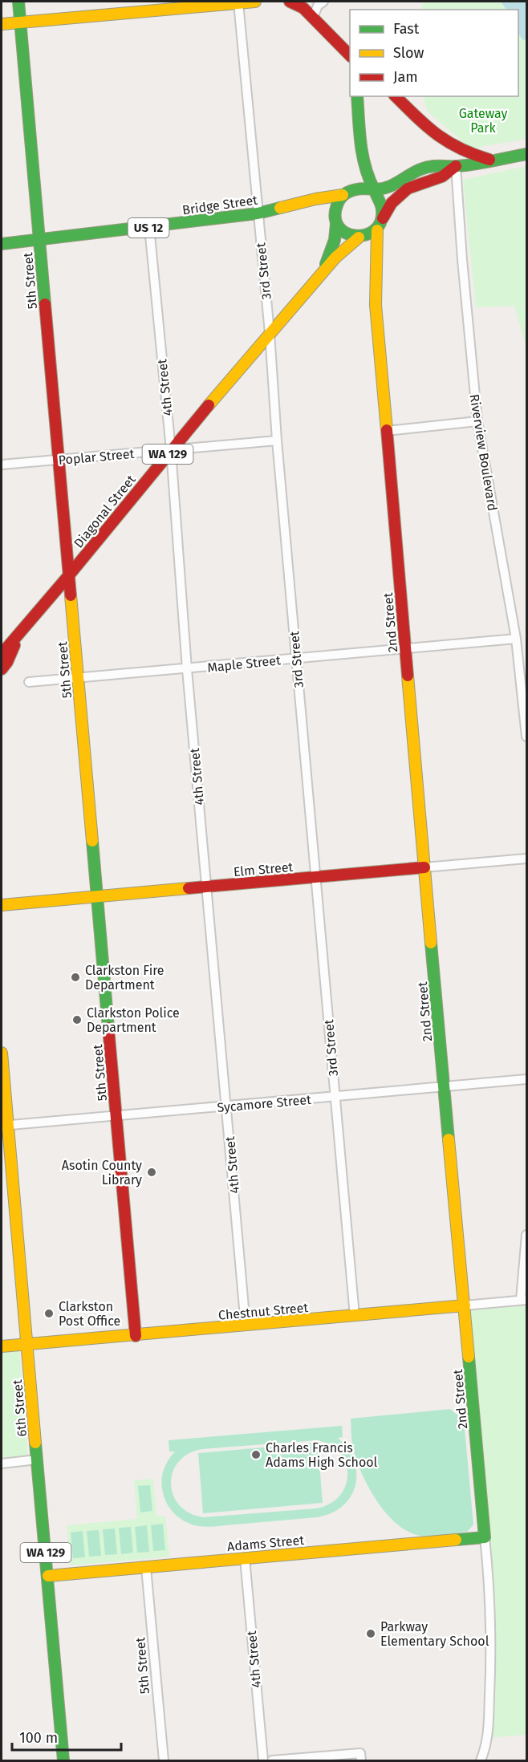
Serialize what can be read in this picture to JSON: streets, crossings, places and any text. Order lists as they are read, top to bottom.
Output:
{
  "streets": {
    "main road": [
      "Bridge Street",
      "US 12",
      "5th Street",
      "WA 129",
      "Diagonal Street",
      "2nd Street",
      "Elm Street",
      "Chestnut Street",
      "6th Street",
      "Adams Street"
    ],
    "street": [
      "3rd Street",
      "4th Street",
      "Riverview Boulevard",
      "Poplar Street",
      "Maple Street",
      "Sycamore Street"
    ]
  },
  "crossings": [
    ["Bridge Street", "US 12"],
    ["Bridge Street", "3rd Street"],
    ["Bridge Street", "5th Street"],
    ["Bridge Street", "4th Street"],
    ["Bridge Street", "Diagonal Street"],
    ["Bridge Street", "2nd Street"],
    ["US 12", "Riverview Boulevard"],
    ["US 12", "Diagonal Street"],
    ["US 12", "2nd Street"],
    ["3rd Street", "Poplar Street"],
    ["3rd Street", "Diagonal Street"],
    ["3rd Street", "Maple Street"],
    ["3rd Street", "Elm Street"],
    ["3rd Street", "Sycamore Street"],
    ["3rd Street", "Chestnut Street"],
    ["5th Street", "Poplar Street"],
    ["5th Street", "Diagonal Street"],
    ["5th Street", "Maple Street"],
    ["5th Street", "Elm Street"],
    ["5th Street", "Sycamore Street"],
    ["5th Street", "Chestnut Street"],
    ["5th Street", "Adams Street"],
    ["4th Street", "Poplar Street"],
    ["4th Street", "Diagonal Street"],
    ["4th Street", "Maple Street"],
    ["4th Street", "Elm Street"],
    ["4th Street", "Sycamore Street"],
    ["4th Street", "Chestnut Street"],
    ["4th Street", "Adams Street"],
    ["Riverview Boulevard", "Maple Street"],
    ["WA 129", "Diagonal Street"],
    ["Poplar Street", "Diagonal Street"],
    ["Diagonal Street", "2nd Street"],
    ["2nd Street", "Maple Street"],
    ["2nd Street", "Elm Street"],
    ["2nd Street", "Sycamore Street"],
    ["2nd Street", "Chestnut Street"],
    ["2nd Street", "Adams Street"],
    ["Sycamore Street", "6th Street"],
    ["Chestnut Street", "6th Street"],
    ["6th Street", "Adams Street"]
  ],
  "parks": ["Gateway Park"],
  "places": [
    "Clarkston Fire Department",
    "Clarkston Police Department",
    "Asotin County Library",
    "Clarkston Post Office",
    "Charles Francis Adams High School",
    "Parkway Elementary School"
  ],
  "legend": ["Fast", "Slow", "Jam"],
  "scale_bar": "100 m"
}
